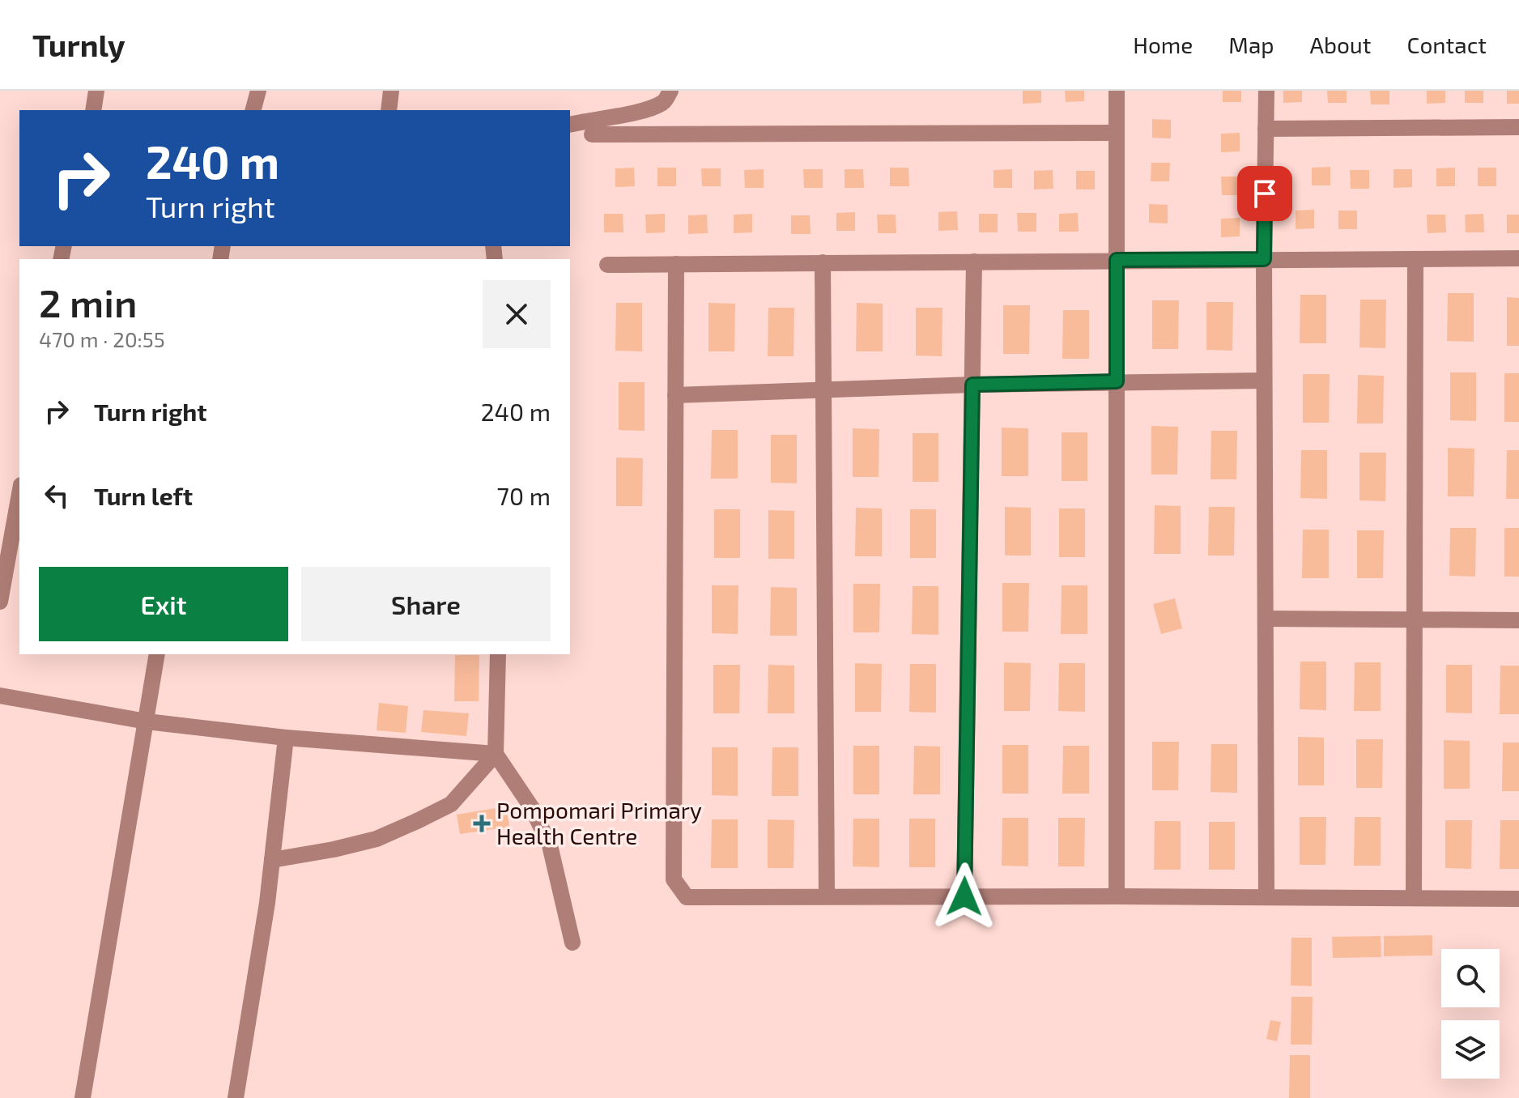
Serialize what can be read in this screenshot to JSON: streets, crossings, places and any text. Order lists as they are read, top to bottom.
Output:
{
  "places": {
    "health": ["Pompomari Primary Health Centre"]
  },
  "page": {
    "header": "Turnly",
    "nav": [
      "Home",
      "Map",
      "About",
      "Contact"
    ],
    "turn": ["240 m", "Turn right"],
    "heading": ["2 min", "470 m · 20:55"],
    "list": [
      {
        "name": "Turn right",
        "value": "240 m"
      },
      {
        "name": "Turn left",
        "value": "70 m"
      }
    ],
    "buttons": ["Exit", "Share"]
  }
}
